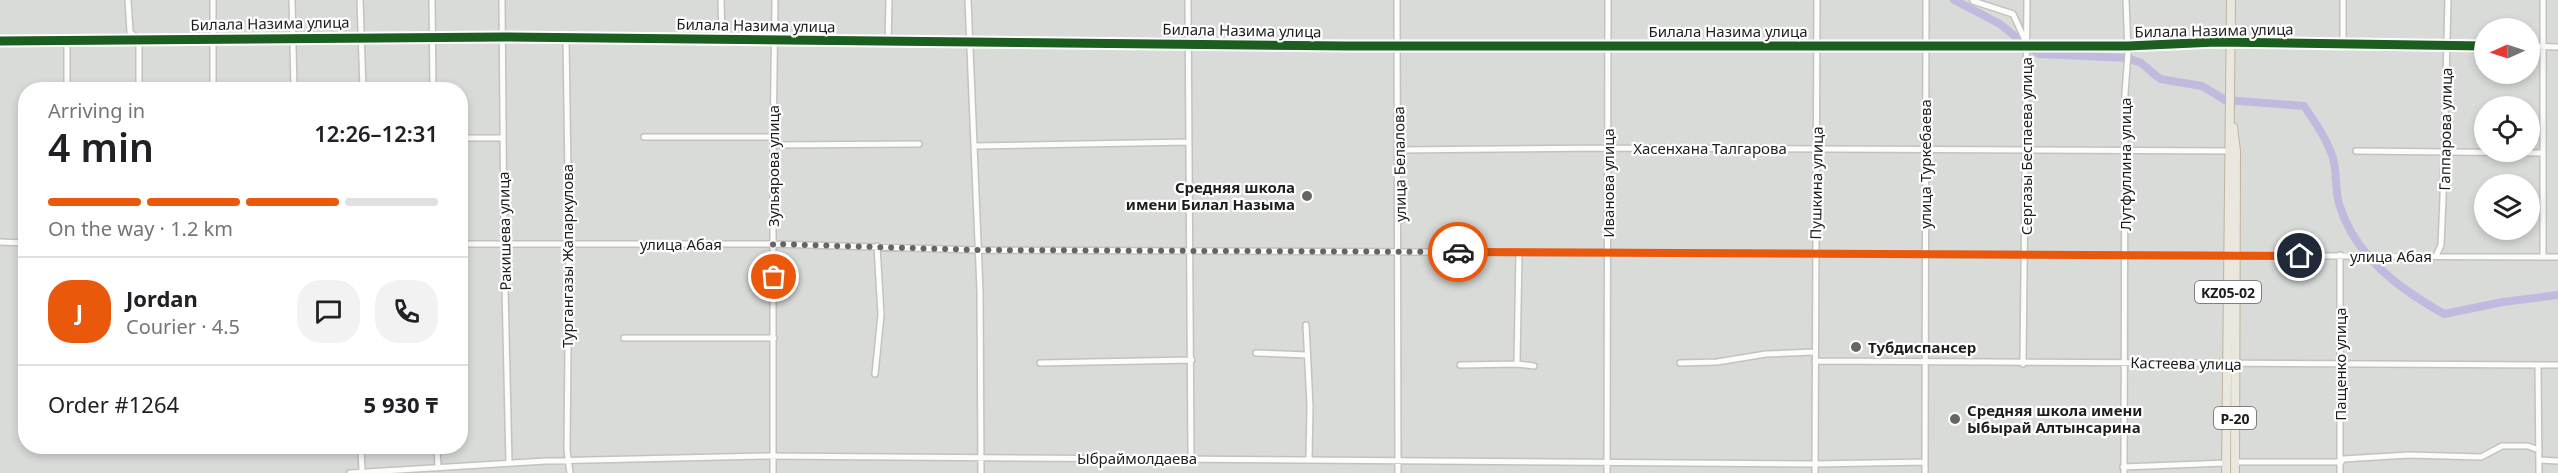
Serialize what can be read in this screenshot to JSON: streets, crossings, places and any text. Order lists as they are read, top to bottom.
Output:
{
  "streets": {
    "highway": ["KZ05-02", "Р-20"],
    "street": [
      "Билала Назима улица",
      "Гаппарова улица",
      "Сергазы Беспаева улица",
      "Хасенхана Талгарова",
      "улица Белалова",
      "улица Туркебаева",
      "Лутфуллина улица",
      "Зульярова улица",
      "Иванова улица",
      "Пушкина улица",
      "Ракишева улица",
      "улица Абая",
      "Тургангазы Жапаркулова",
      "Кастеева улица",
      "Пащенко улица",
      "Ыбраймолдаева"
    ]
  },
  "crossings": [
    ["Билала Назима улица", "Гаппарова улица"],
    ["Билала Назима улица", "Сергазы Беспаева улица"],
    ["Билала Назима улица", "улица Белалова"],
    ["Билала Назима улица", "улица Туркебаева"],
    ["Билала Назима улица", "Лутфуллина улица"],
    ["Билала Назима улица", "Зульярова улица"],
    ["Билала Назима улица", "Иванова улица"],
    ["Билала Назима улица", "Пушкина улица"],
    ["Билала Назима улица", "Ракишева улица"],
    ["Билала Назима улица", "Тургангазы Жапаркулова"],
    ["Билала Назима улица", "KZ05-02"],
    ["Гаппарова улица", "улица Абая"],
    ["Сергазы Беспаева улица", "Хасенхана Талгарова"],
    ["Сергазы Беспаева улица", "улица Абая"],
    ["Сергазы Беспаева улица", "Кастеева улица"],
    ["Хасенхана Талгарова", "улица Белалова"],
    ["Хасенхана Талгарова", "улица Туркебаева"],
    ["Хасенхана Талгарова", "Лутфуллина улица"],
    ["Хасенхана Талгарова", "Иванова улица"],
    ["Хасенхана Талгарова", "Пушкина улица"],
    ["Хасенхана Талгарова", "KZ05-02"],
    ["улица Белалова", "улица Абая"],
    ["улица Белалова", "Ыбраймолдаева"],
    ["улица Туркебаева", "улица Абая"],
    ["улица Туркебаева", "Кастеева улица"],
    ["улица Туркебаева", "Ыбраймолдаева"],
    ["Лутфуллина улица", "улица Абая"],
    ["Лутфуллина улица", "Кастеева улица"],
    ["Зульярова улица", "улица Абая"],
    ["Зульярова улица", "Ыбраймолдаева"],
    ["Иванова улица", "улица Абая"],
    ["Иванова улица", "Ыбраймолдаева"],
    ["Пушкина улица", "улица Абая"],
    ["Пушкина улица", "Кастеева улица"],
    ["Пушкина улица", "Ыбраймолдаева"],
    ["Ракишева улица", "улица Абая"],
    ["Ракишева улица", "Ыбраймолдаева"],
    ["улица Абая", "Тургангазы Жапаркулова"],
    ["улица Абая", "KZ05-02"],
    ["улица Абая", "Пащенко улица"],
    ["Тургангазы Жапаркулова", "Ыбраймолдаева"],
    ["KZ05-02", "Кастеева улица"],
    ["KZ05-02", "Р-20"],
    ["Кастеева улица", "Пащенко улица"],
    ["Кастеева улица", "Р-20"]
  ],
  "places": ["Средняя школа имени Билал Назыма", "Тубдиспансер", "Средняя школа имени Ыбырай Алтынсарина"],
  "north": "left",
  "page": {
    "heading": ["4 min", "Arriving in", "12:26–12:31"],
    "panel": [
      "Jordan",
      "Courier · 4.5",
      "Order #1264",
      "5 930 ₸"
    ],
    "bar": "On the way · 1.2 km",
    "round": "J"
  }
}
